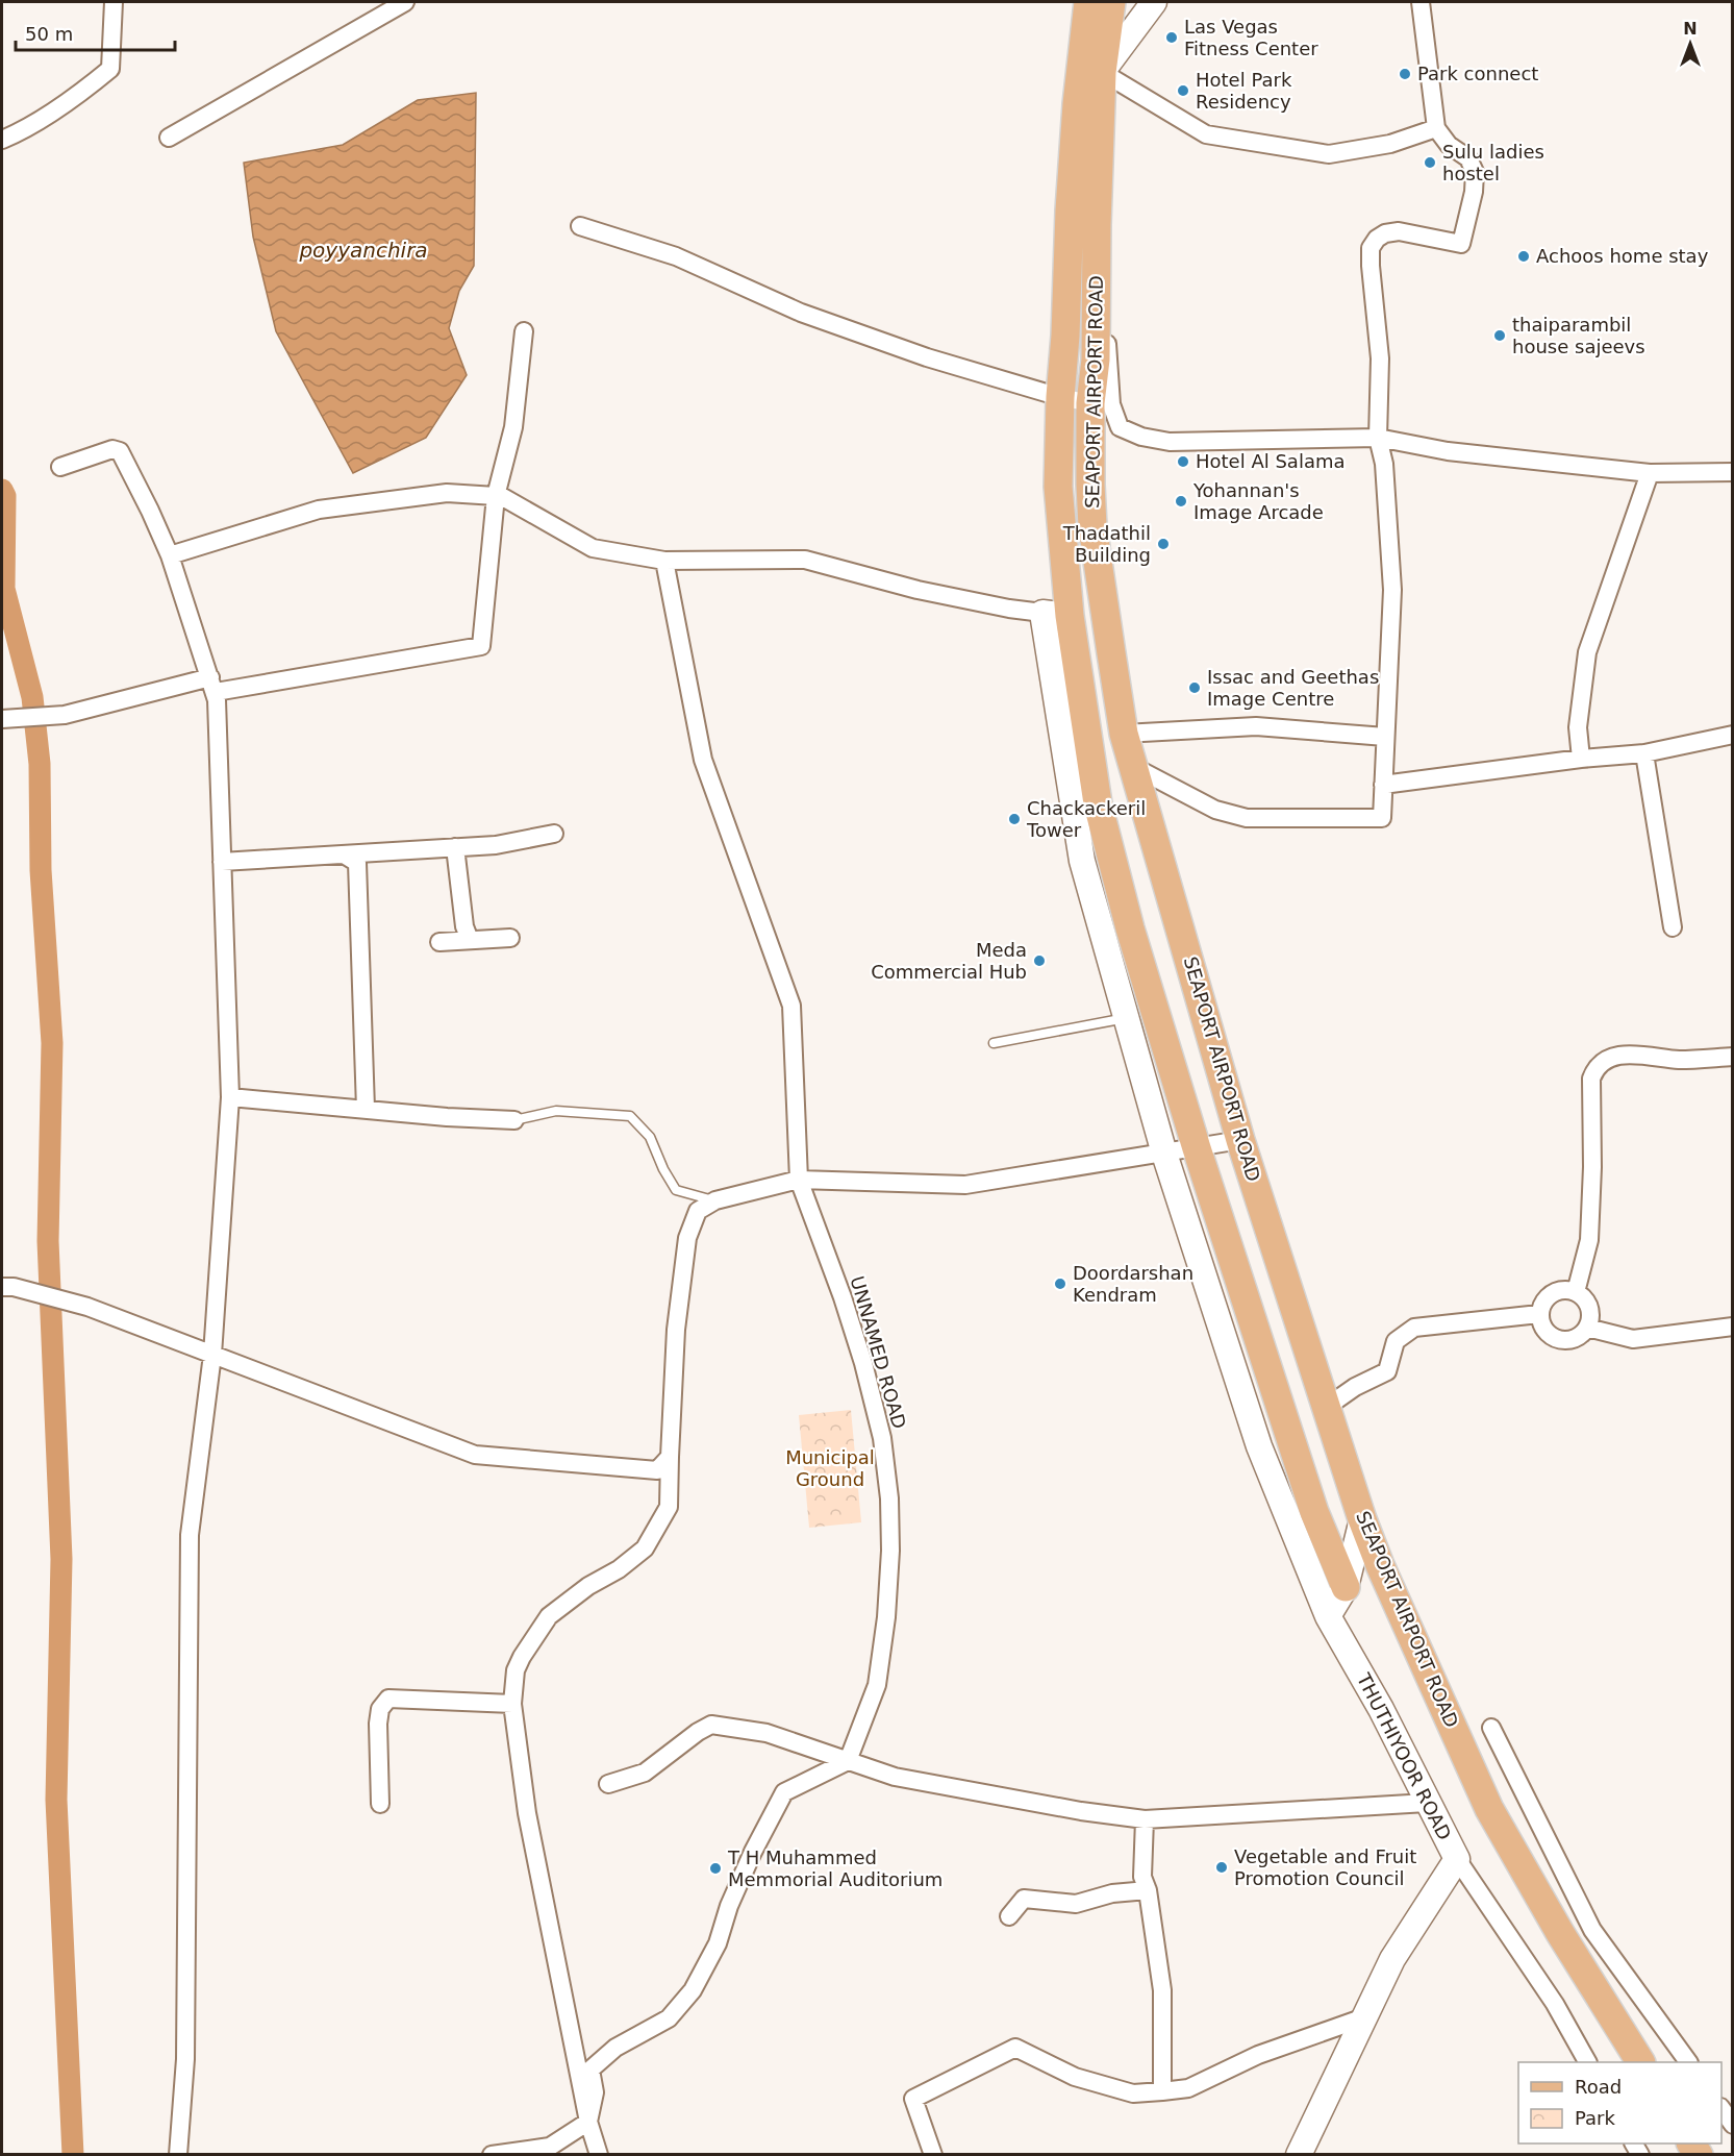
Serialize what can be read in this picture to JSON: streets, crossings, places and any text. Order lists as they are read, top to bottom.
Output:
{
  "streets": {
    "main road": ["SEAPORT AIRPORT ROAD"],
    "street": ["UNNAMED ROAD", "THUTHIYOOR ROAD"]
  },
  "crossings": [
    ["SEAPORT AIRPORT ROAD", "THUTHIYOOR ROAD"]
  ],
  "water": ["poyyanchira"],
  "parks": ["Municipal Ground"],
  "places": [
    "Las Vegas Fitness Center",
    "Park connect",
    "Hotel Park Residency",
    "Sulu ladies hostel",
    "Achoos home stay",
    "thaiparambil house sajeevs",
    "Hotel Al Salama",
    "Yohannan's Image Arcade",
    "Thadathil Building",
    "Issac and Geethas Image Centre",
    "Chackackeril Tower",
    "Meda Commercial Hub",
    "Doordarshan Kendram",
    "Vegetable and Fruit Promotion Council",
    "T H Muhammed Memmorial Auditorium"
  ],
  "legend": ["Road", "Park"],
  "scale_bar": "50 m",
  "north": "top"
}
